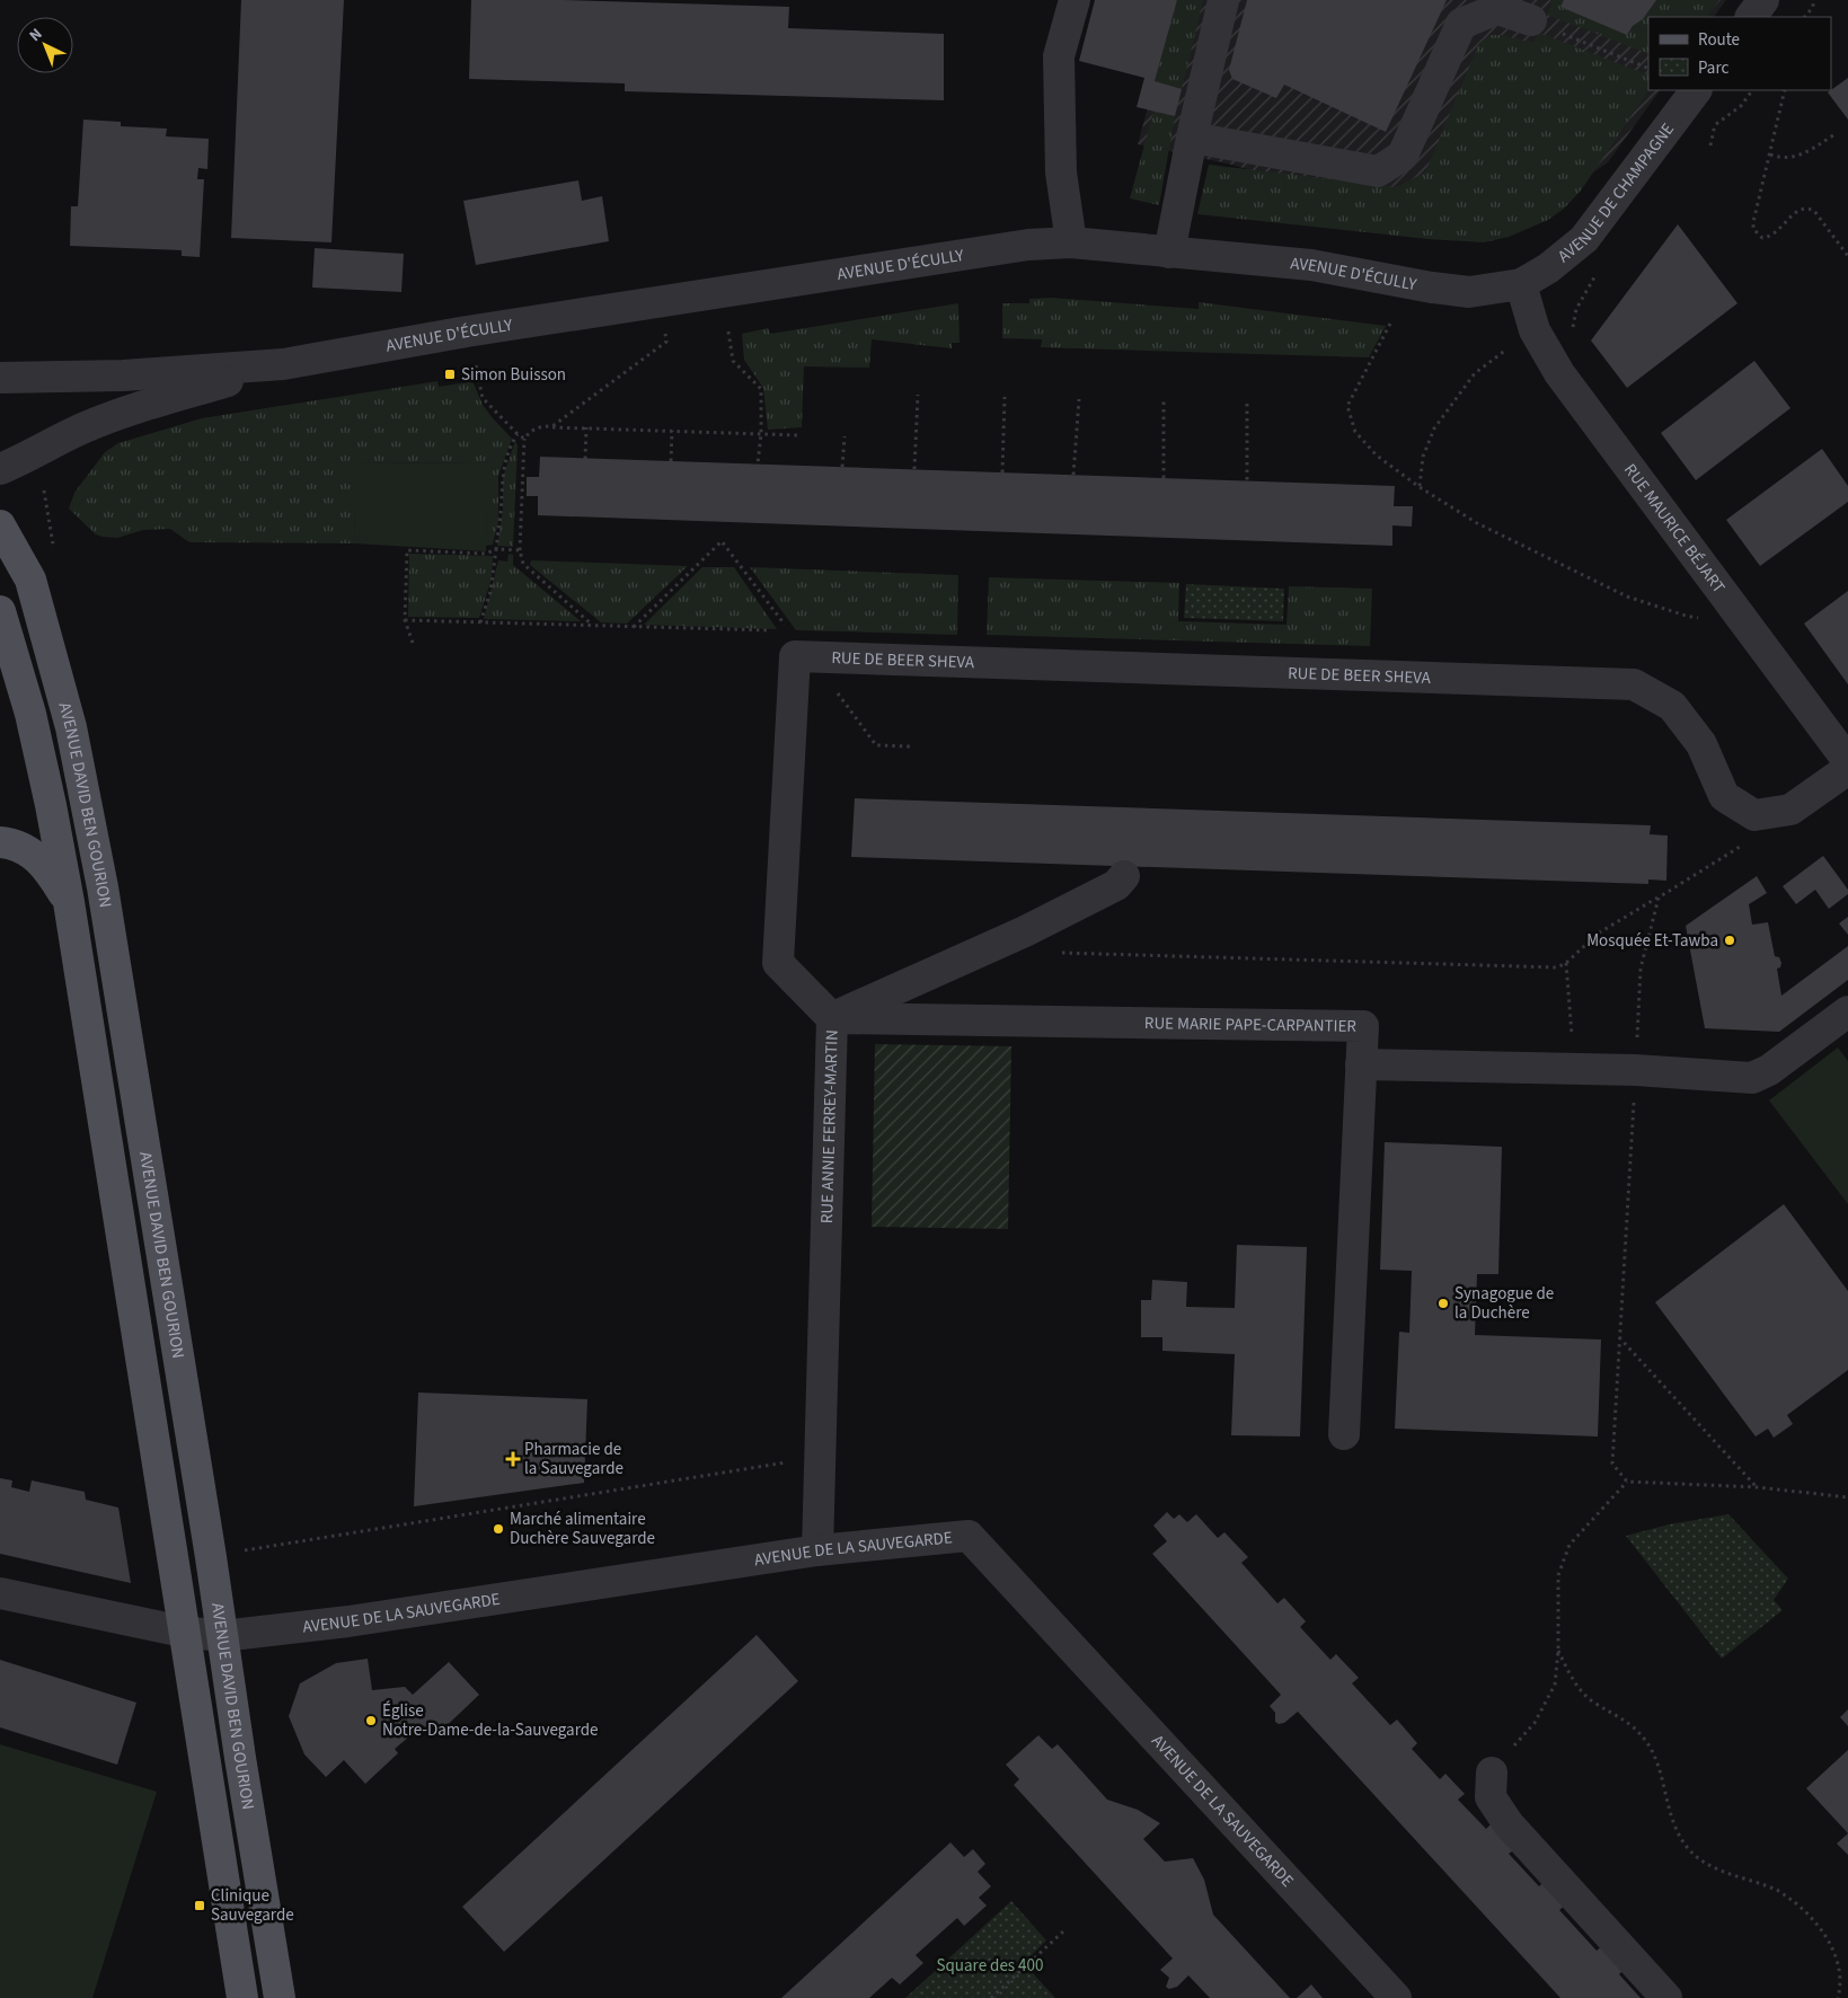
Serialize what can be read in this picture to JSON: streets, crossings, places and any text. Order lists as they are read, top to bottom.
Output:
{
  "streets": {
    "main road": ["AVENUE DAVID BEN GOURION"],
    "street": [
      "AVENUE DE CHAMPAGNE",
      "AVENUE D'ÉCULLY",
      "RUE MAURICE BÉJART",
      "RUE DE BEER SHEVA",
      "RUE MARIE PAPE-CARPANTIER",
      "RUE ANNIE FERREY-MARTIN",
      "AVENUE DE LA SAUVEGARDE"
    ]
  },
  "crossings": [
    ["AVENUE DE CHAMPAGNE", "AVENUE D'ÉCULLY"],
    ["AVENUE DE CHAMPAGNE", "RUE MAURICE BÉJART"],
    ["AVENUE D'ÉCULLY", "RUE MAURICE BÉJART"],
    ["RUE DE BEER SHEVA", "RUE ANNIE FERREY-MARTIN"],
    ["AVENUE DAVID BEN GOURION", "AVENUE DE LA SAUVEGARDE"],
    ["RUE MARIE PAPE-CARPANTIER", "RUE ANNIE FERREY-MARTIN"],
    ["RUE ANNIE FERREY-MARTIN", "AVENUE DE LA SAUVEGARDE"]
  ],
  "parks": ["Square des 400"],
  "places": {
    "transit": ["Simon Buisson", "Clinique Sauvegarde"],
    "other": [
      "Mosquée Et-Tawba",
      "Synagogue de la Duchère",
      "Marché alimentaire Duchère Sauvegarde",
      "Église Notre-Dame-de-la-Sauvegarde"
    ],
    "health": ["Pharmacie de la Sauvegarde"]
  },
  "legend": ["Route", "Parc"],
  "north": "top left"
}
